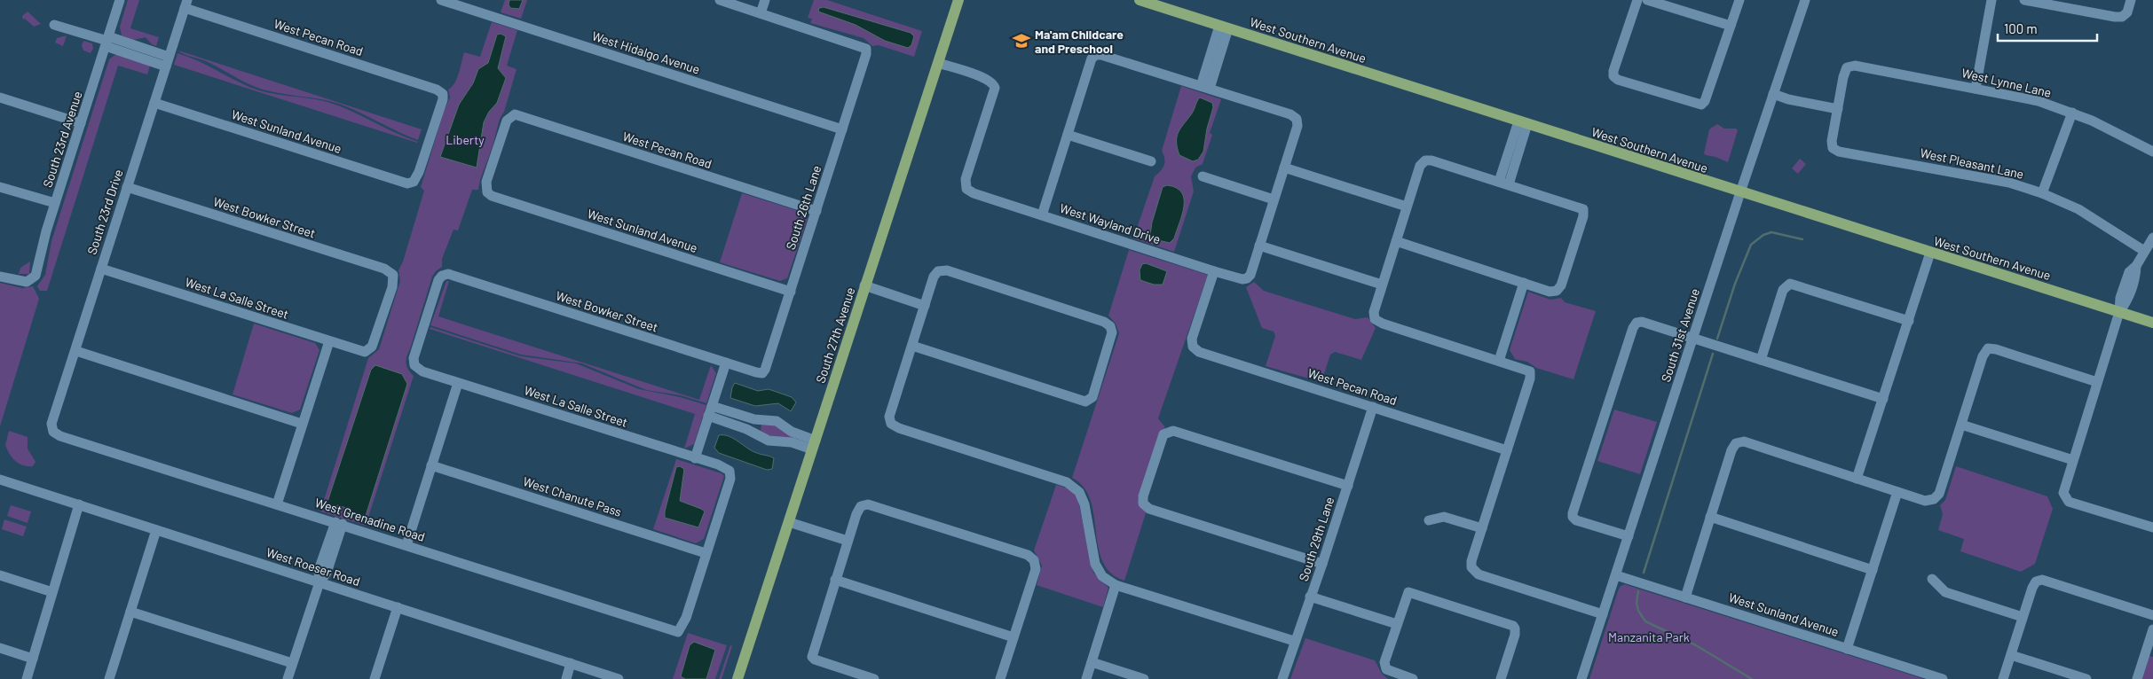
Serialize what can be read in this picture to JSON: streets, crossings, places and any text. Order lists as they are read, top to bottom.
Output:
{
  "streets": {
    "main road": ["West Southern Avenue", "South 27th Avenue"],
    "street": [
      "West Pecan Road",
      "West Hidalgo Avenue",
      "West Lynne Lane",
      "West Sunland Avenue",
      "South 23rd Avenue",
      "West Pleasant Lane",
      "South 26th Lane",
      "South 23rd Drive",
      "West Bowker Street",
      "West Wayland Drive",
      "West La Salle Street",
      "South 31st Avenue",
      "West Chanute Pass",
      "West Grenadine Road",
      "South 29th Lane",
      "West Roeser Road"
    ]
  },
  "crossings": [
    ["West Pecan Road", "West Sunland Avenue"],
    ["West Pecan Road", "South 26th Lane"],
    ["West Pecan Road", "South 23rd Drive"],
    ["West Pecan Road", "West Wayland Drive"],
    ["West Pecan Road", "South 29th Lane"],
    ["West Southern Avenue", "South 31st Avenue"],
    ["West Hidalgo Avenue", "South 26th Lane"],
    ["West Lynne Lane", "West Pleasant Lane"],
    ["West Sunland Avenue", "South 26th Lane"],
    ["West Sunland Avenue", "South 23rd Drive"],
    ["West Sunland Avenue", "South 31st Avenue"],
    ["South 26th Lane", "West Bowker Street"],
    ["South 23rd Drive", "West Bowker Street"],
    ["South 23rd Drive", "West La Salle Street"],
    ["South 23rd Drive", "West Grenadine Road"],
    ["West Bowker Street", "West La Salle Street"],
    ["West Wayland Drive", "South 27th Avenue"],
    ["West La Salle Street", "West Chanute Pass"],
    ["West La Salle Street", "West Grenadine Road"],
    ["West Chanute Pass", "West Grenadine Road"]
  ],
  "parks": ["Liberty", "Manzanita Park"],
  "places": {
    "school or university": ["Ma'am Childcare and Preschool"]
  },
  "scale_bar": "100 m"
}
